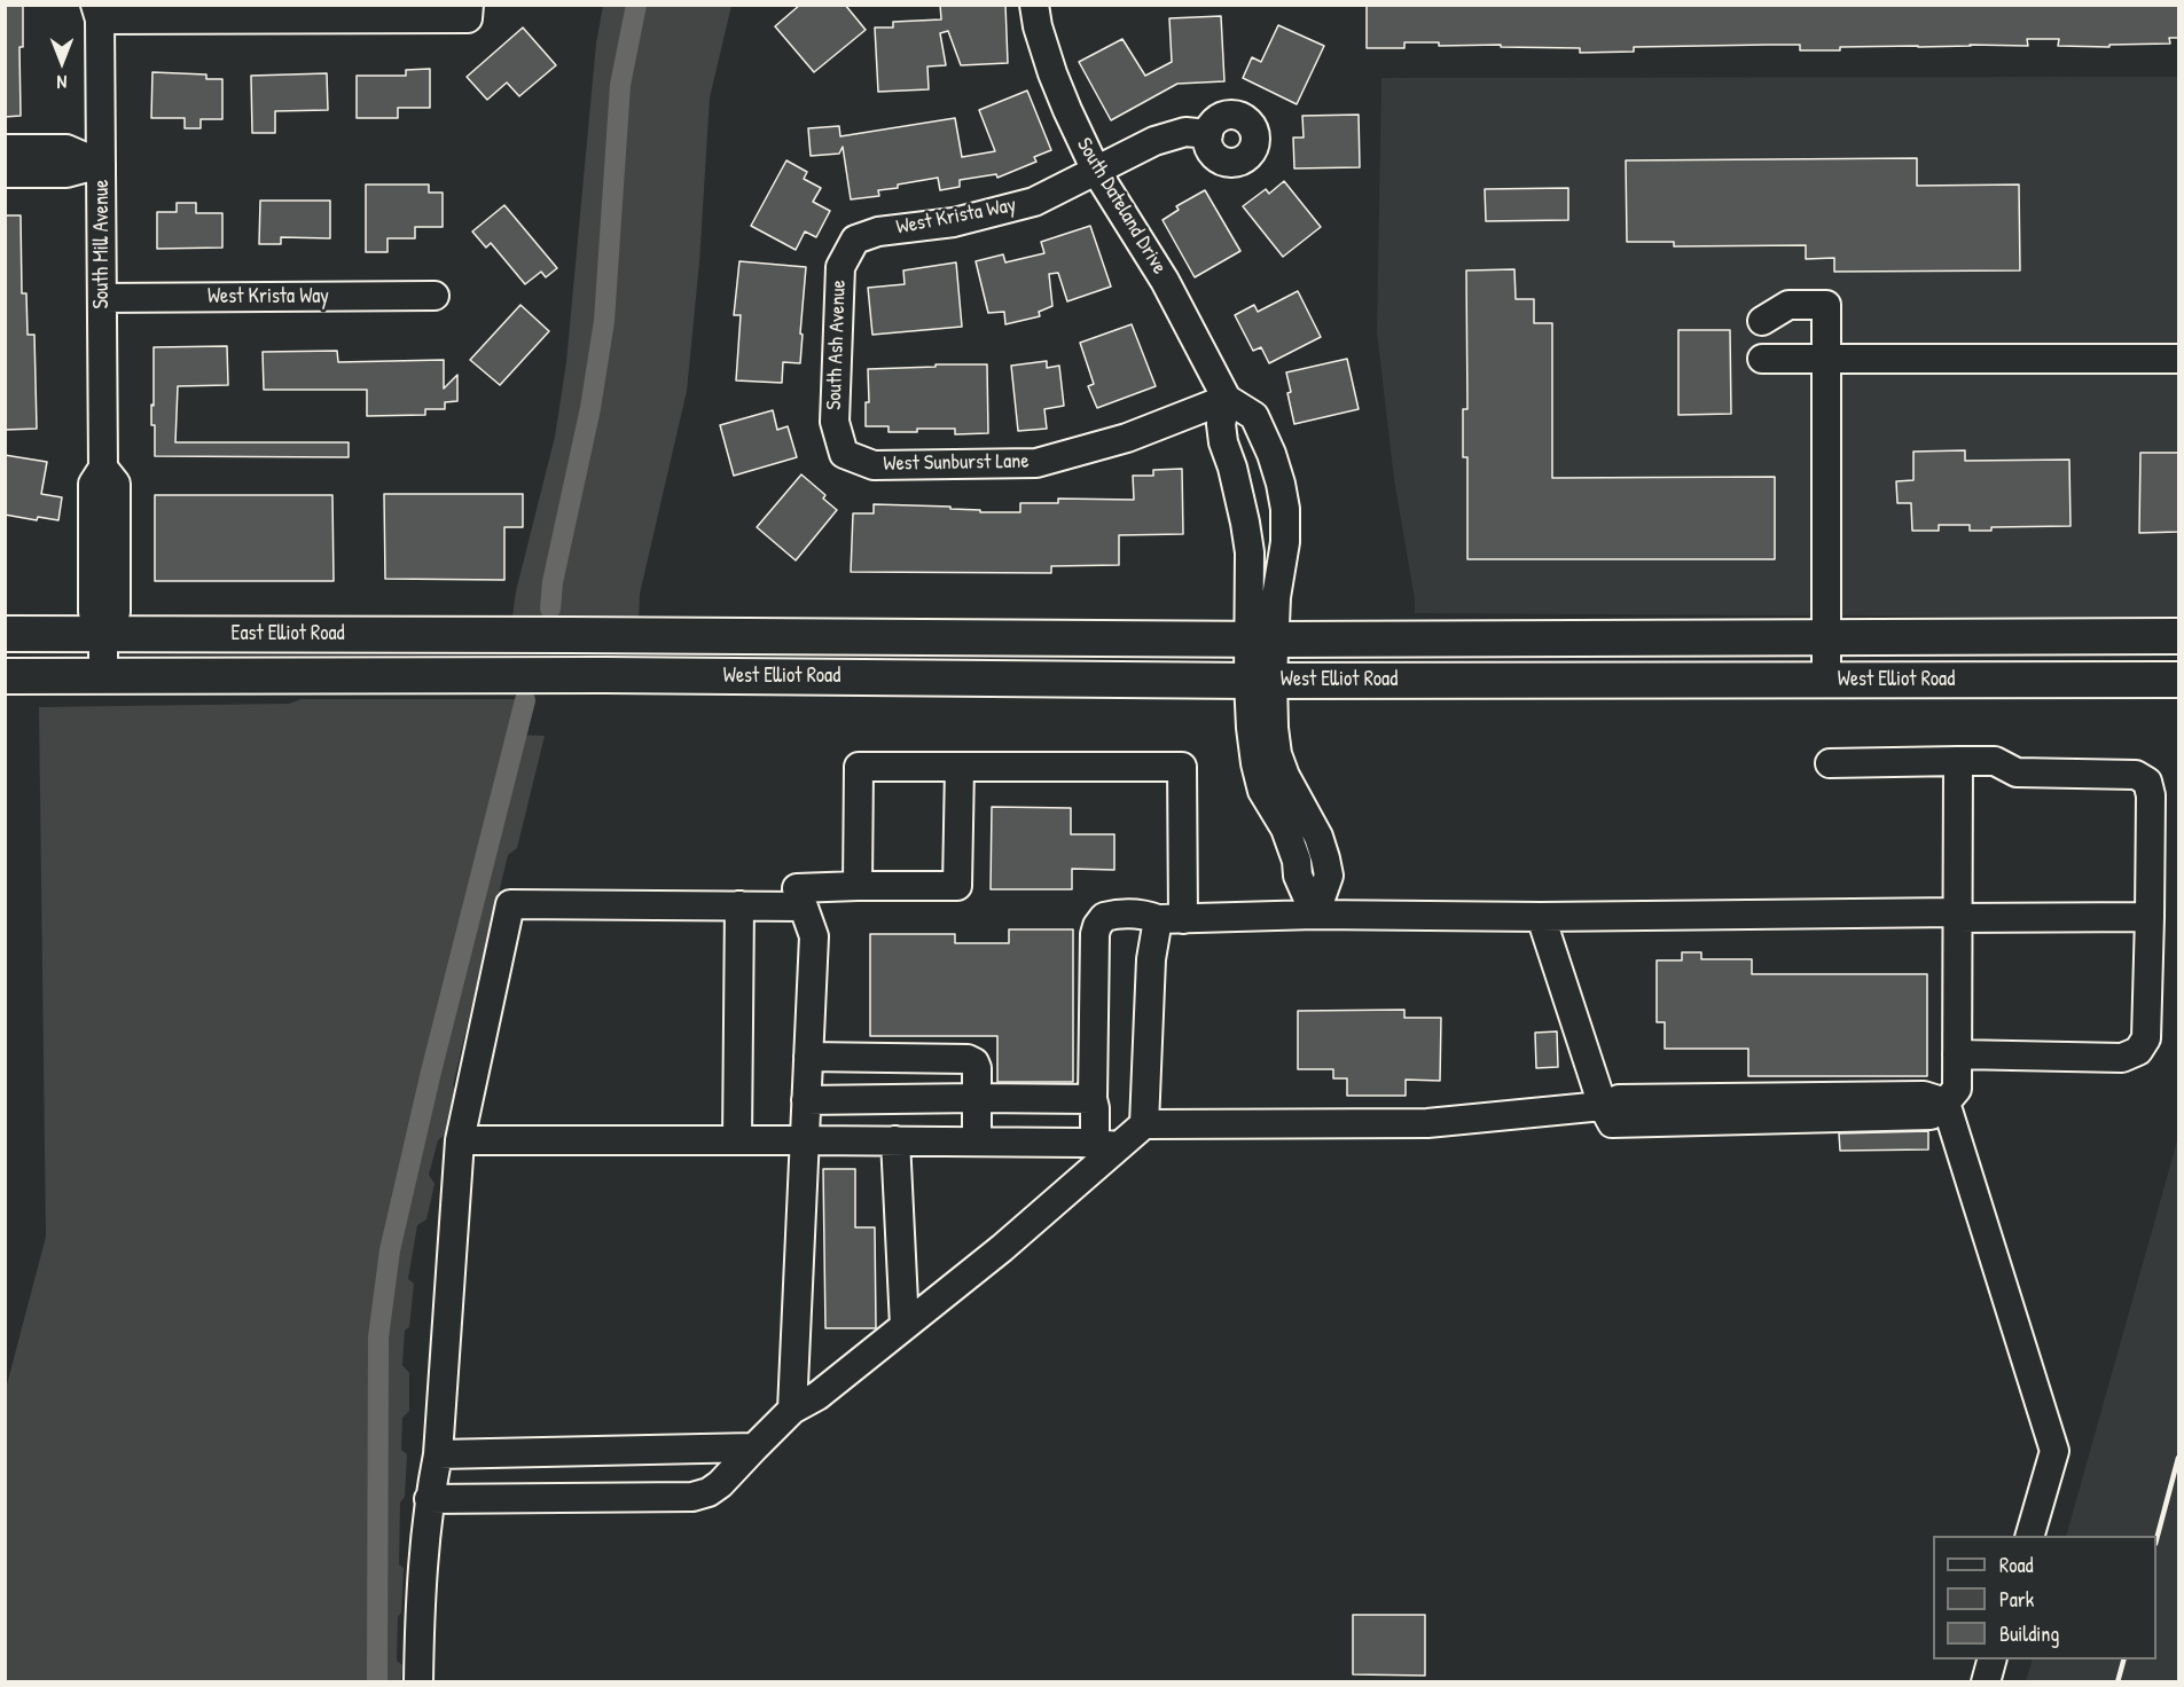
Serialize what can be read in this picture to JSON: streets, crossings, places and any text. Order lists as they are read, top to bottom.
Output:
{
  "streets": {
    "main road": ["East Elliot Road", "West Elliot Road"],
    "street": [
      "South Dateland Drive",
      "West Krista Way",
      "South Mill Avenue",
      "South Ash Avenue",
      "West Sunburst Lane"
    ]
  },
  "crossings": [
    ["South Dateland Drive", "West Krista Way"],
    ["South Dateland Drive", "West Sunburst Lane"],
    ["South Dateland Drive", "West Elliot Road"],
    ["West Krista Way", "South Mill Avenue"],
    ["West Krista Way", "South Ash Avenue"],
    ["South Mill Avenue", "East Elliot Road"],
    ["South Ash Avenue", "West Sunburst Lane"],
    ["East Elliot Road", "West Elliot Road"]
  ],
  "legend": ["Road", "Park", "Building"],
  "north": "bottom"
}
